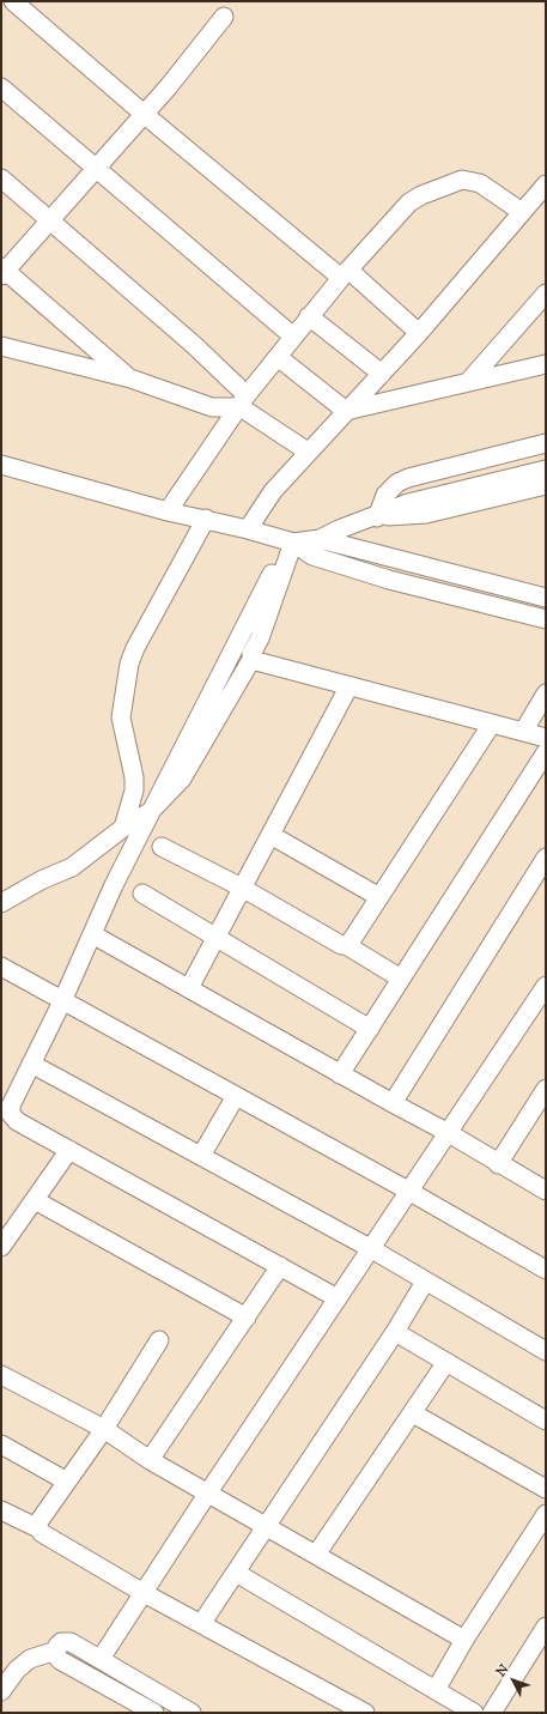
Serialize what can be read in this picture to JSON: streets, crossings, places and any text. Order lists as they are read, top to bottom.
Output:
{
  "north": "top left"
}
